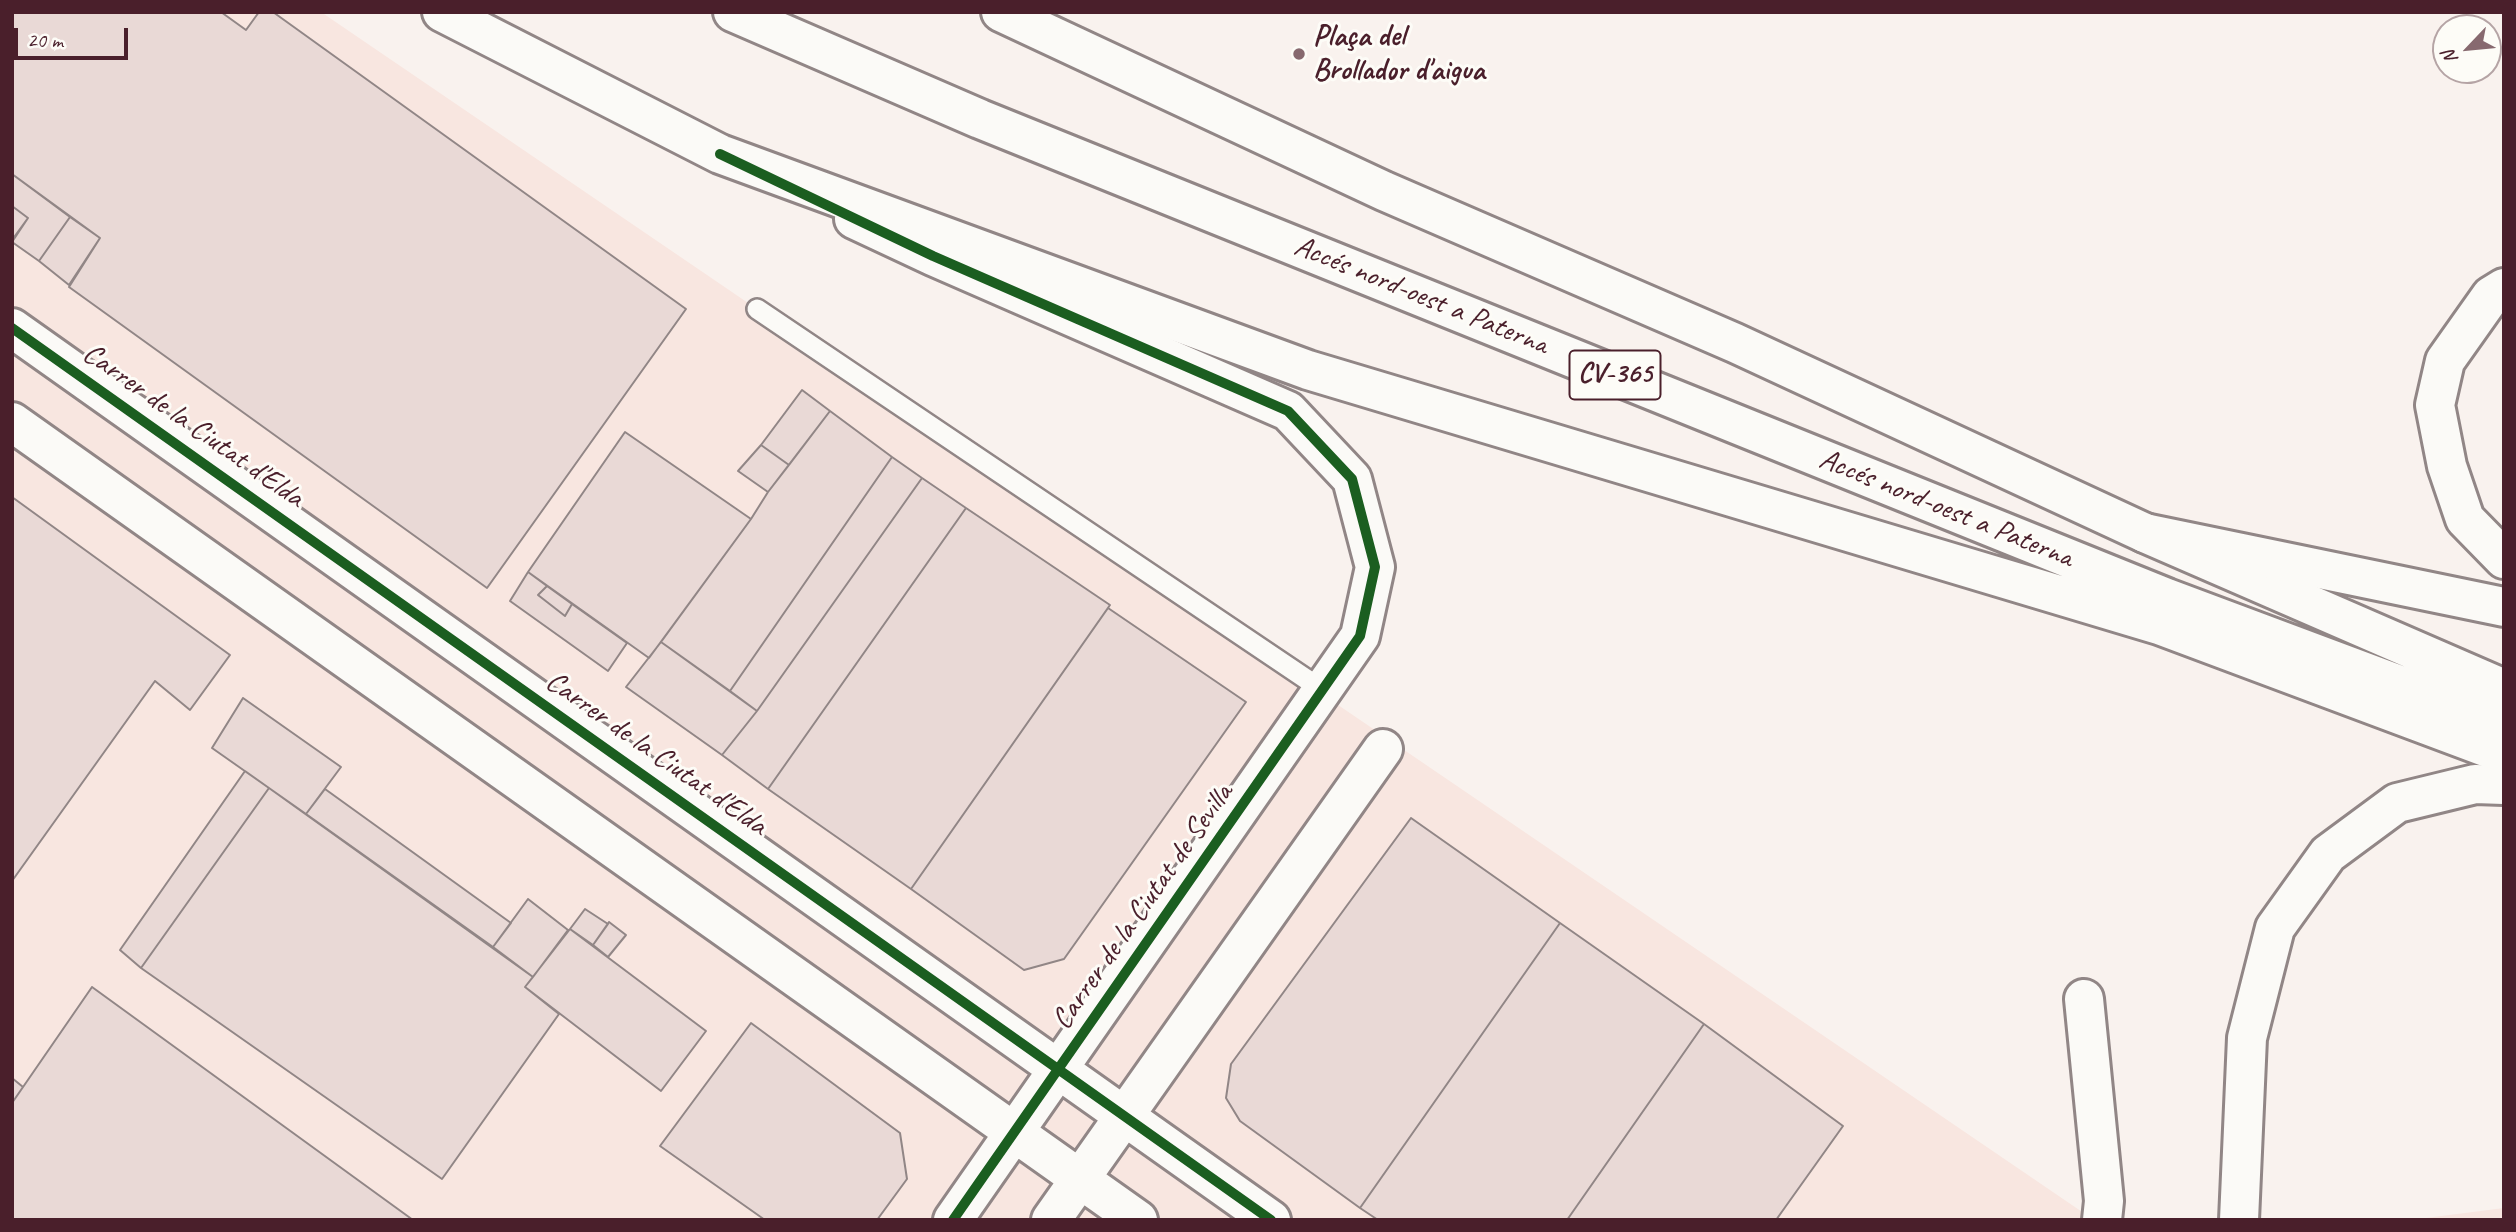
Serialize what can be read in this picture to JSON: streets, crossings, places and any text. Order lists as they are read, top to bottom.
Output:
{
  "streets": {
    "main road": [
      "Accés nord-oest a Paterna",
      "CV-365",
      "Carrer de la Ciutat d'Elda",
      "Carrer de la Ciutat de Sevilla"
    ]
  },
  "crossings": [
    ["Carrer de la Ciutat d'Elda", "Carrer de la Ciutat de Sevilla"]
  ],
  "places": ["Plaça del Brollador d'aigua"],
  "scale_bar": "20 m",
  "north": "bottom left"
}
